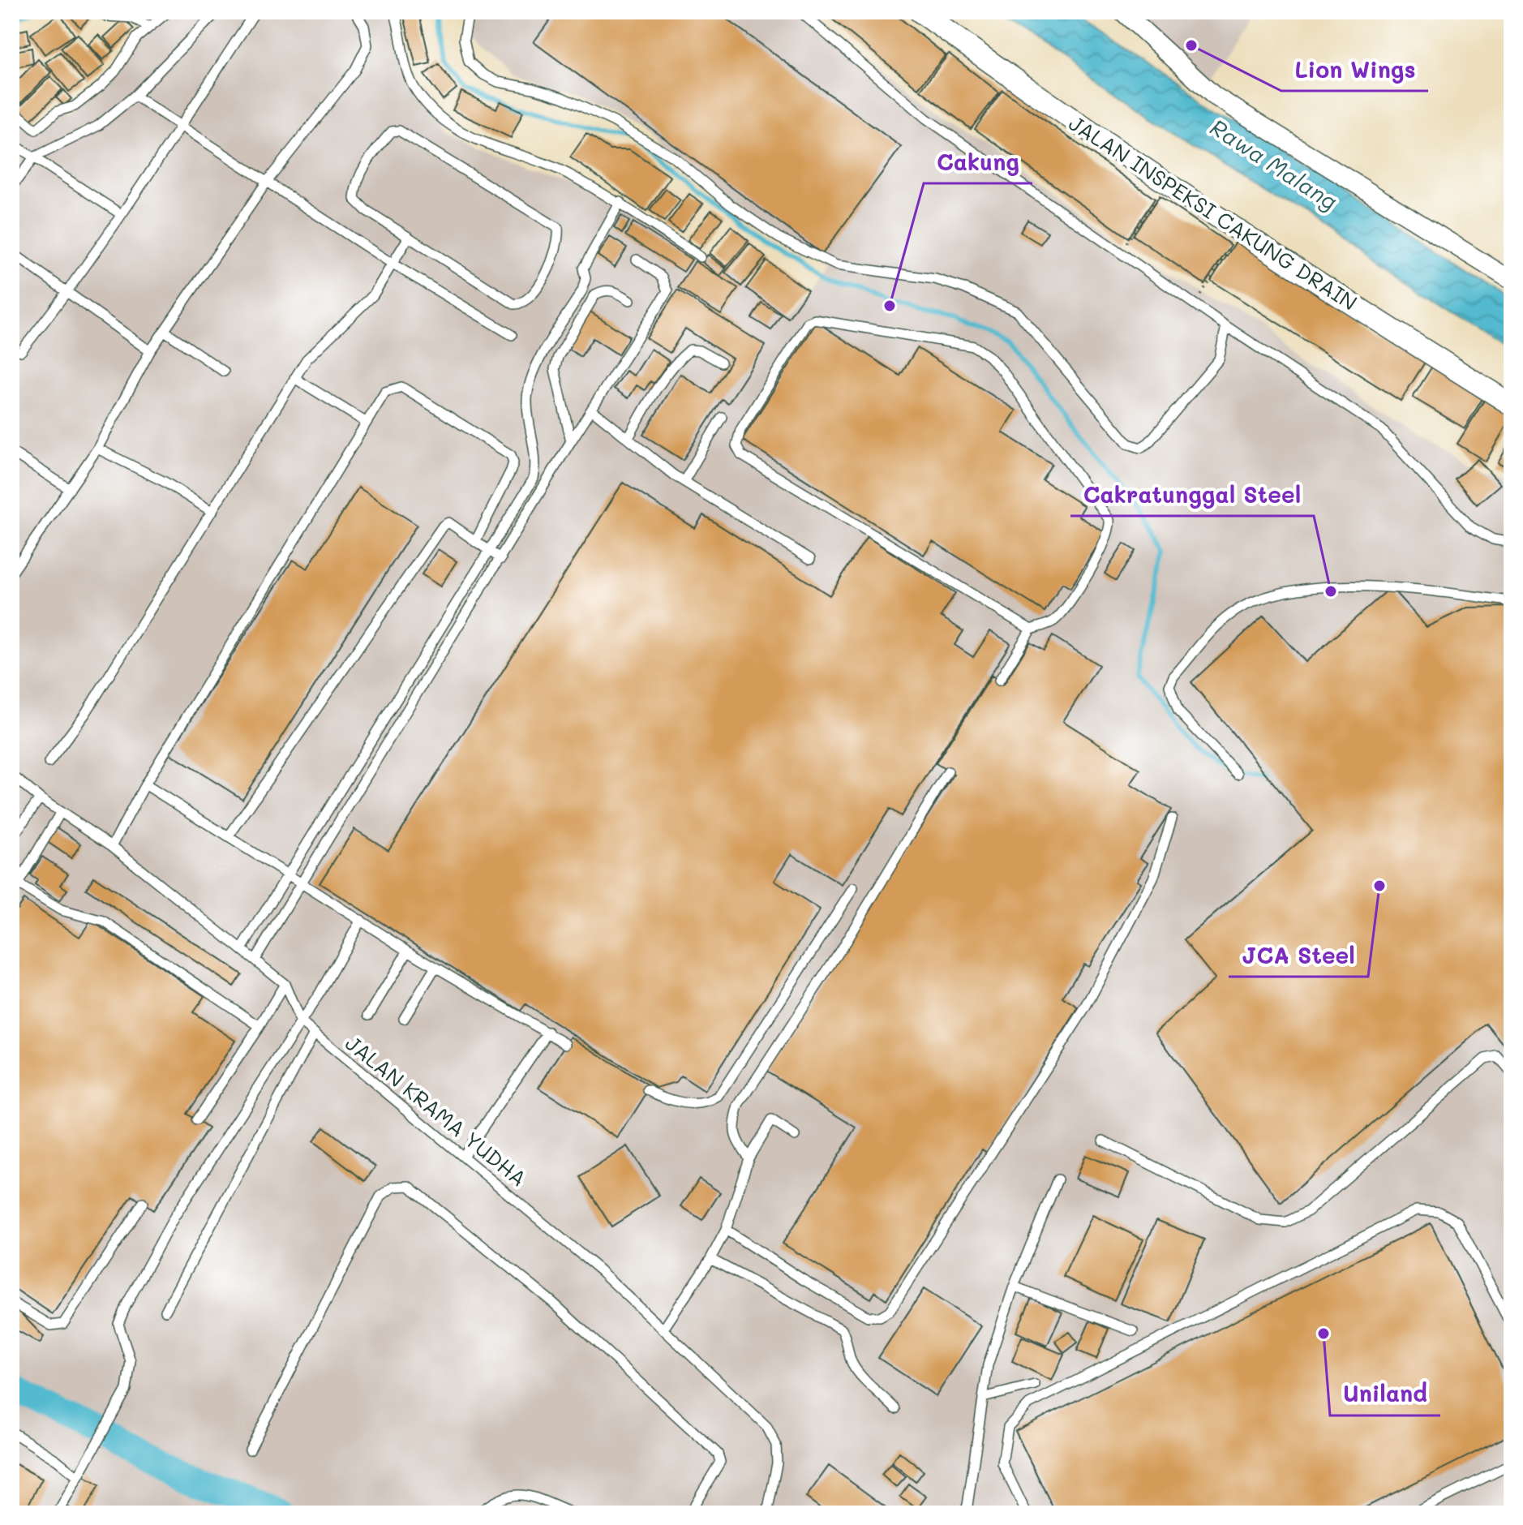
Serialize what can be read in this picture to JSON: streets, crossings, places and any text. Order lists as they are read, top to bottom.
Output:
{
  "streets": {
    "street": ["JALAN INSPEKSI CAKUNG DRAIN"],
    "lane": ["JALAN KRAMA YUDHA"]
  },
  "water": ["Rawa Malang"],
  "places": [
    "Lion Wings",
    "Cakung",
    "Cakratunggal Steel",
    "JCA Steel",
    "Uniland"
  ]
}
